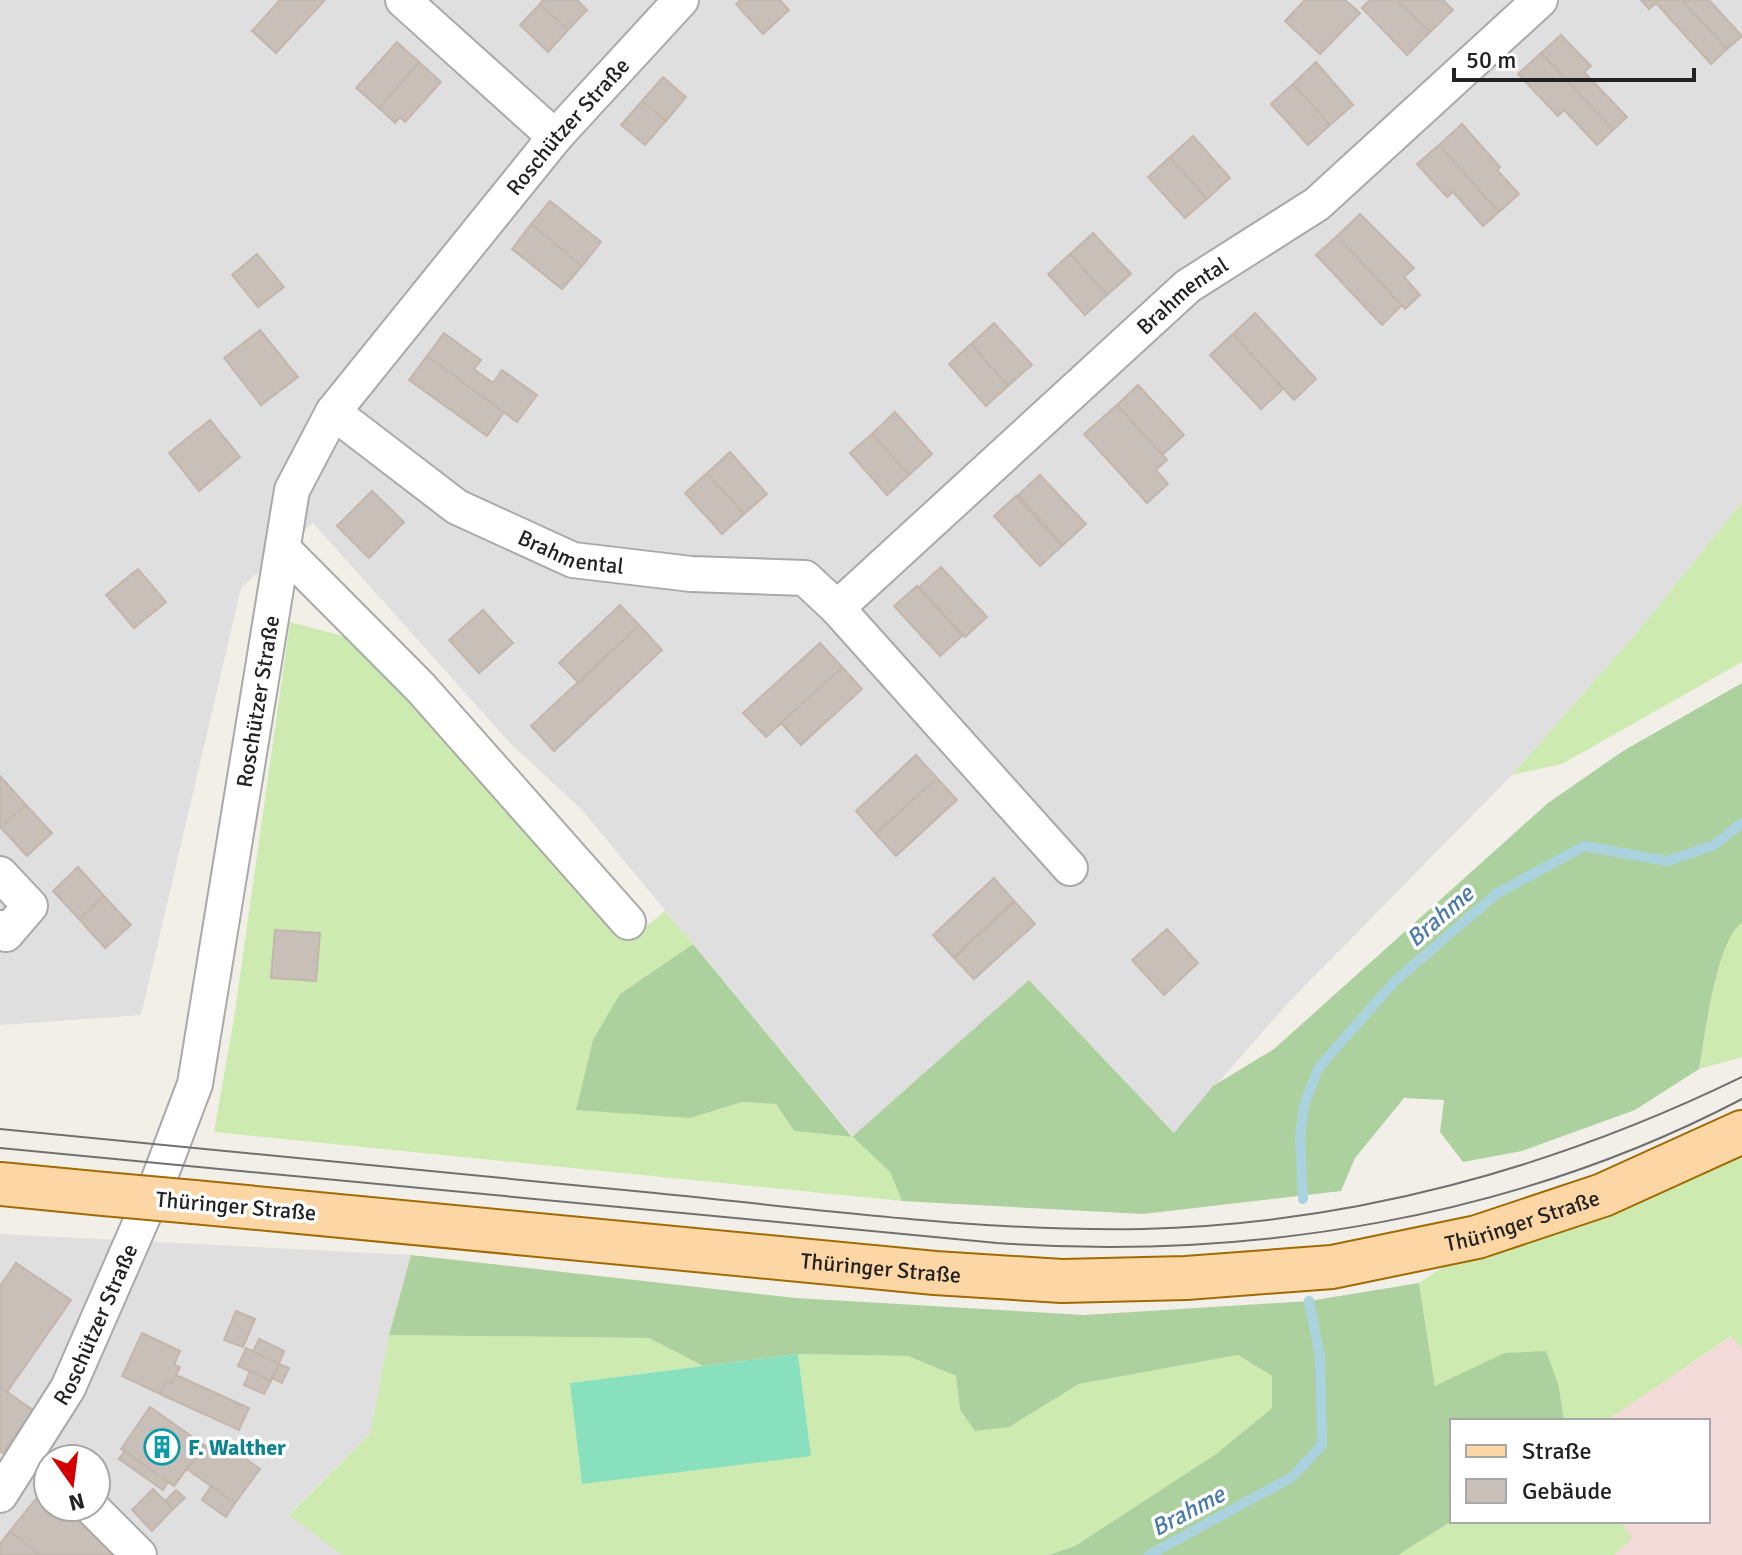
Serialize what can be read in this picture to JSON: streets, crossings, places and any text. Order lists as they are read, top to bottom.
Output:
{
  "streets": {
    "main road": ["Thüringer Straße"],
    "street": ["Roschützer Straße", "Brahmental"]
  },
  "crossings": [
    ["Roschützer Straße", "Brahmental"]
  ],
  "water": ["Brahme"],
  "places": {
    "building": ["F. Walther"]
  },
  "legend": ["Straße", "Gebäude"],
  "scale_bar": "50 m",
  "north": "bottom"
}
